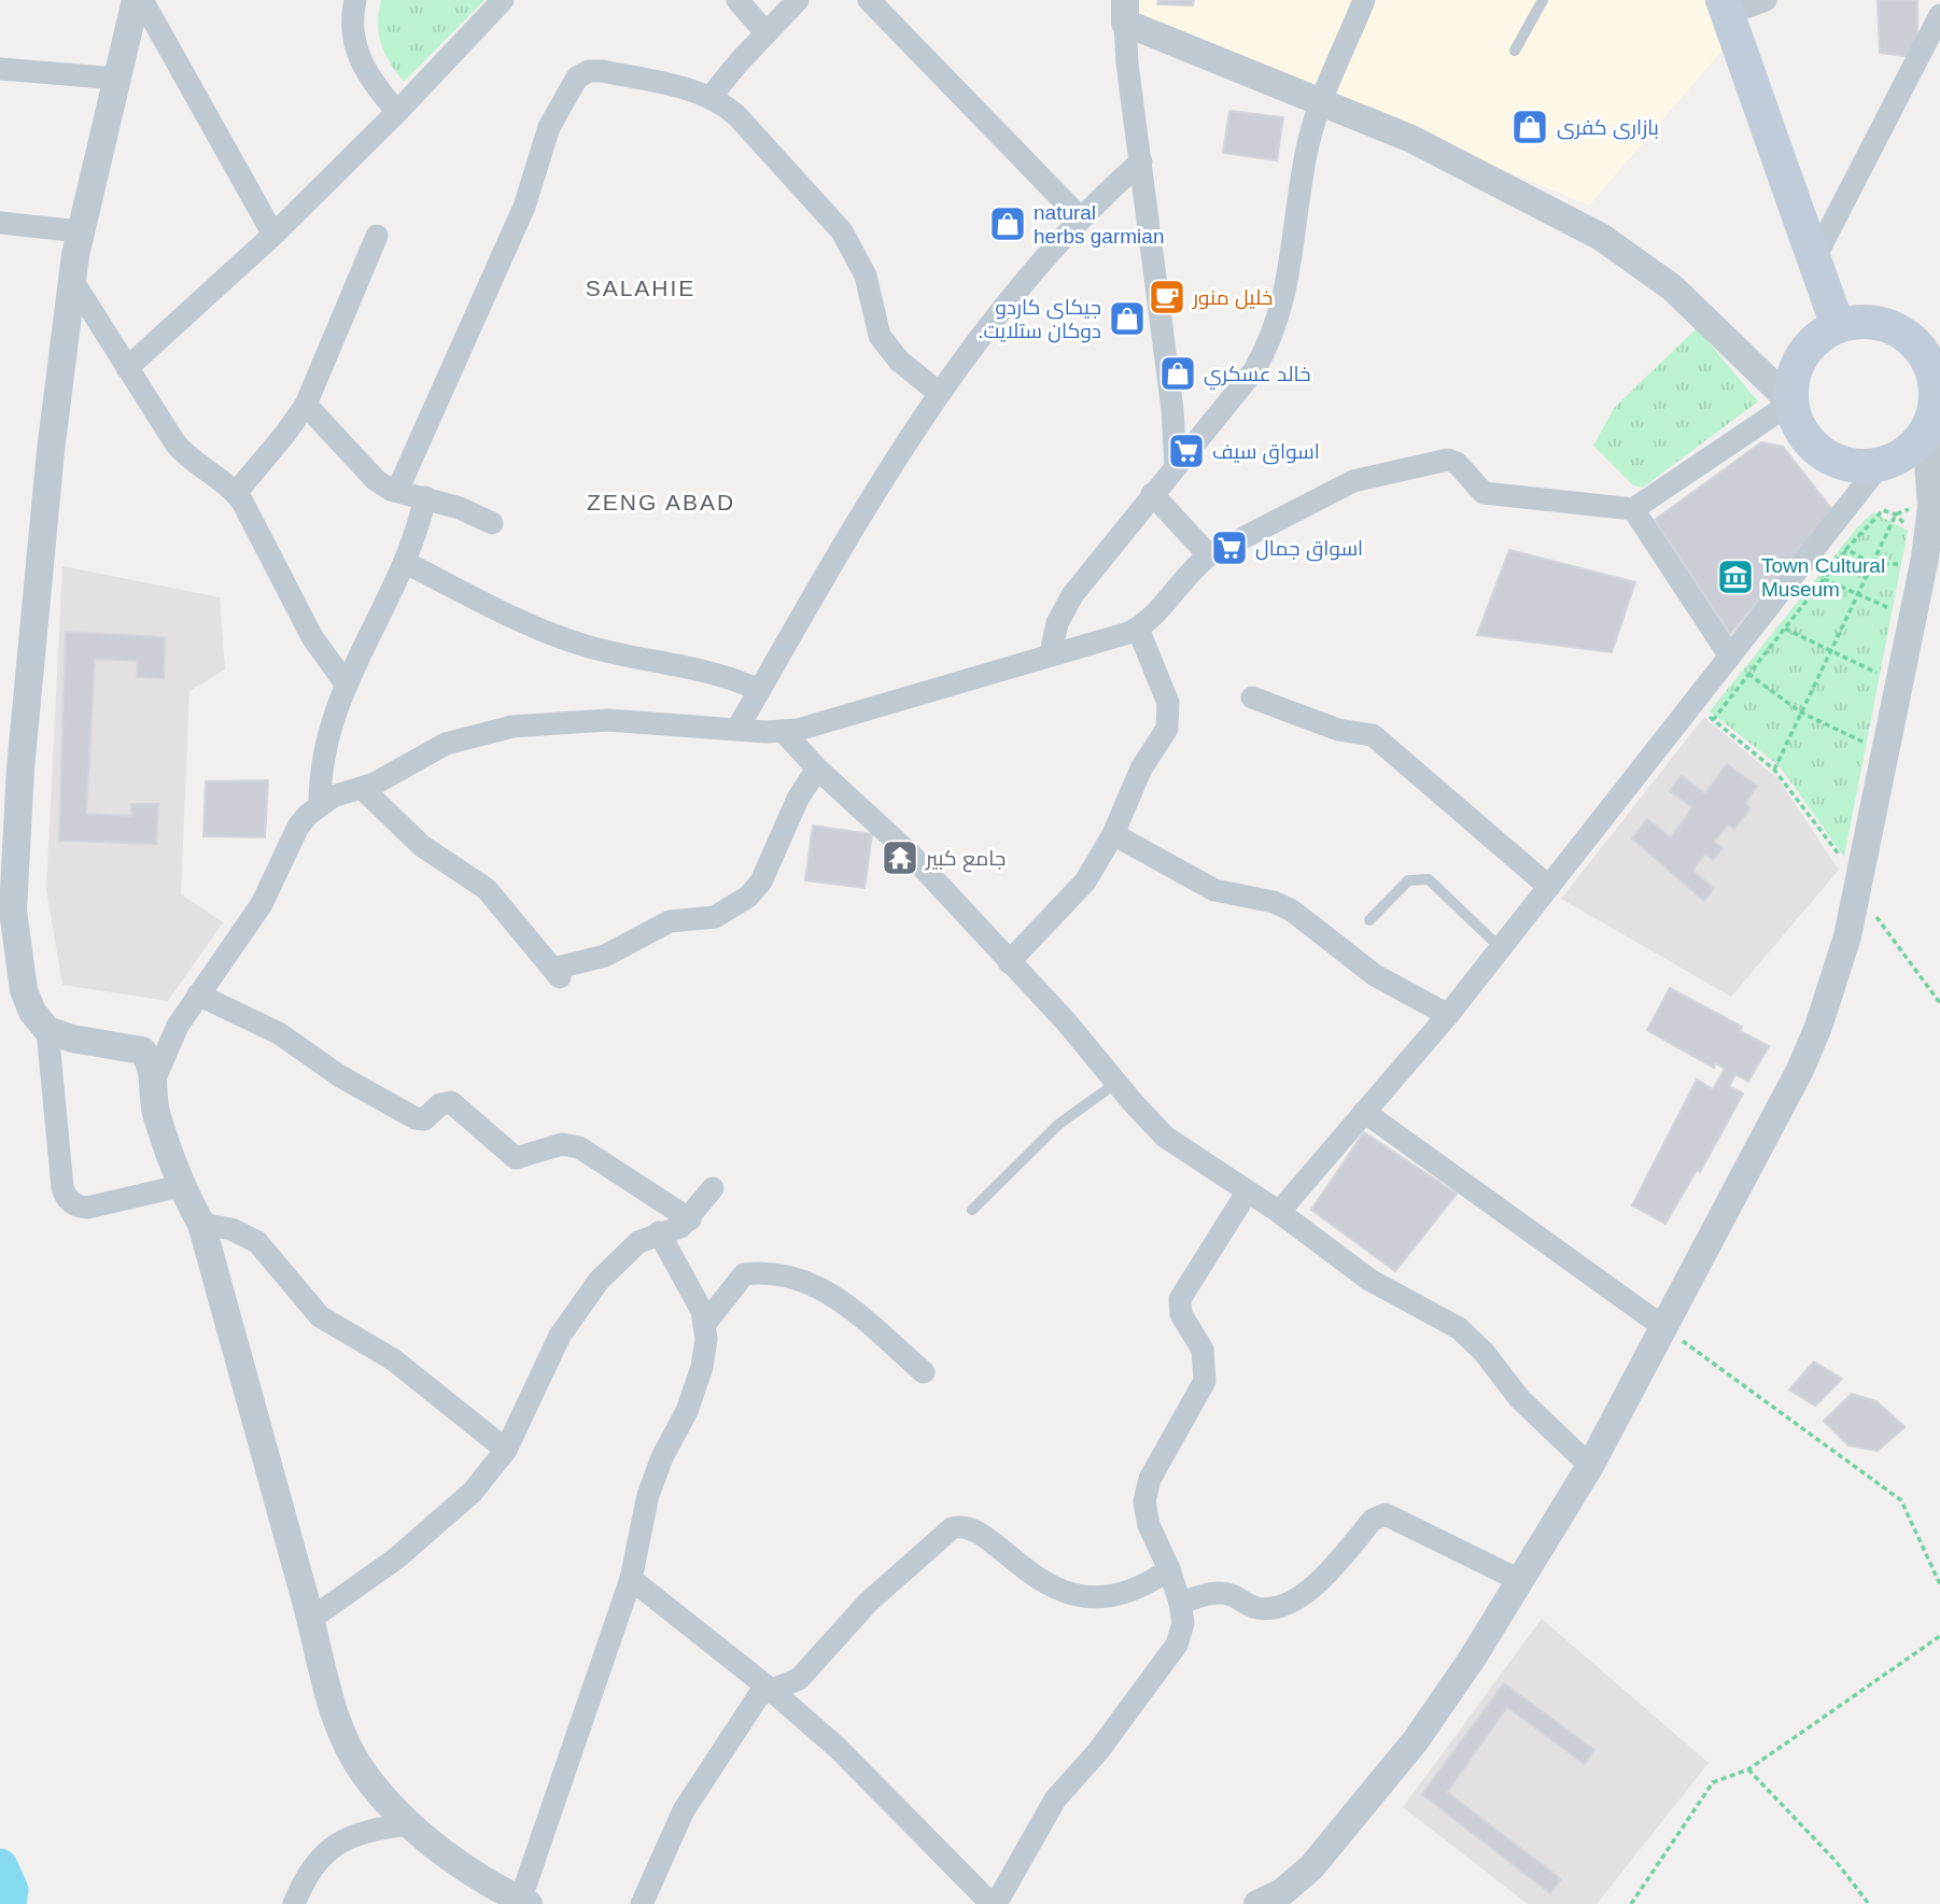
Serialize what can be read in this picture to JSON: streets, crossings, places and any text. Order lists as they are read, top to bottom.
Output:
{
  "districts": ["SALAHIE", "ZENG ABAD"],
  "places": {
    "shop": [
      "بازاری کفری",
      "natural herbs garmian",
      "جیکای کاردو .دوکان ستلایت",
      "خالد عسکري"
    ],
    "cafe": ["خلیل منور"],
    "supermarket": ["اسواق سيف", "اسواق جمال"],
    "museum": ["Town Cultural Museum"],
    "temple": ["جامع كبير"]
  }
}
